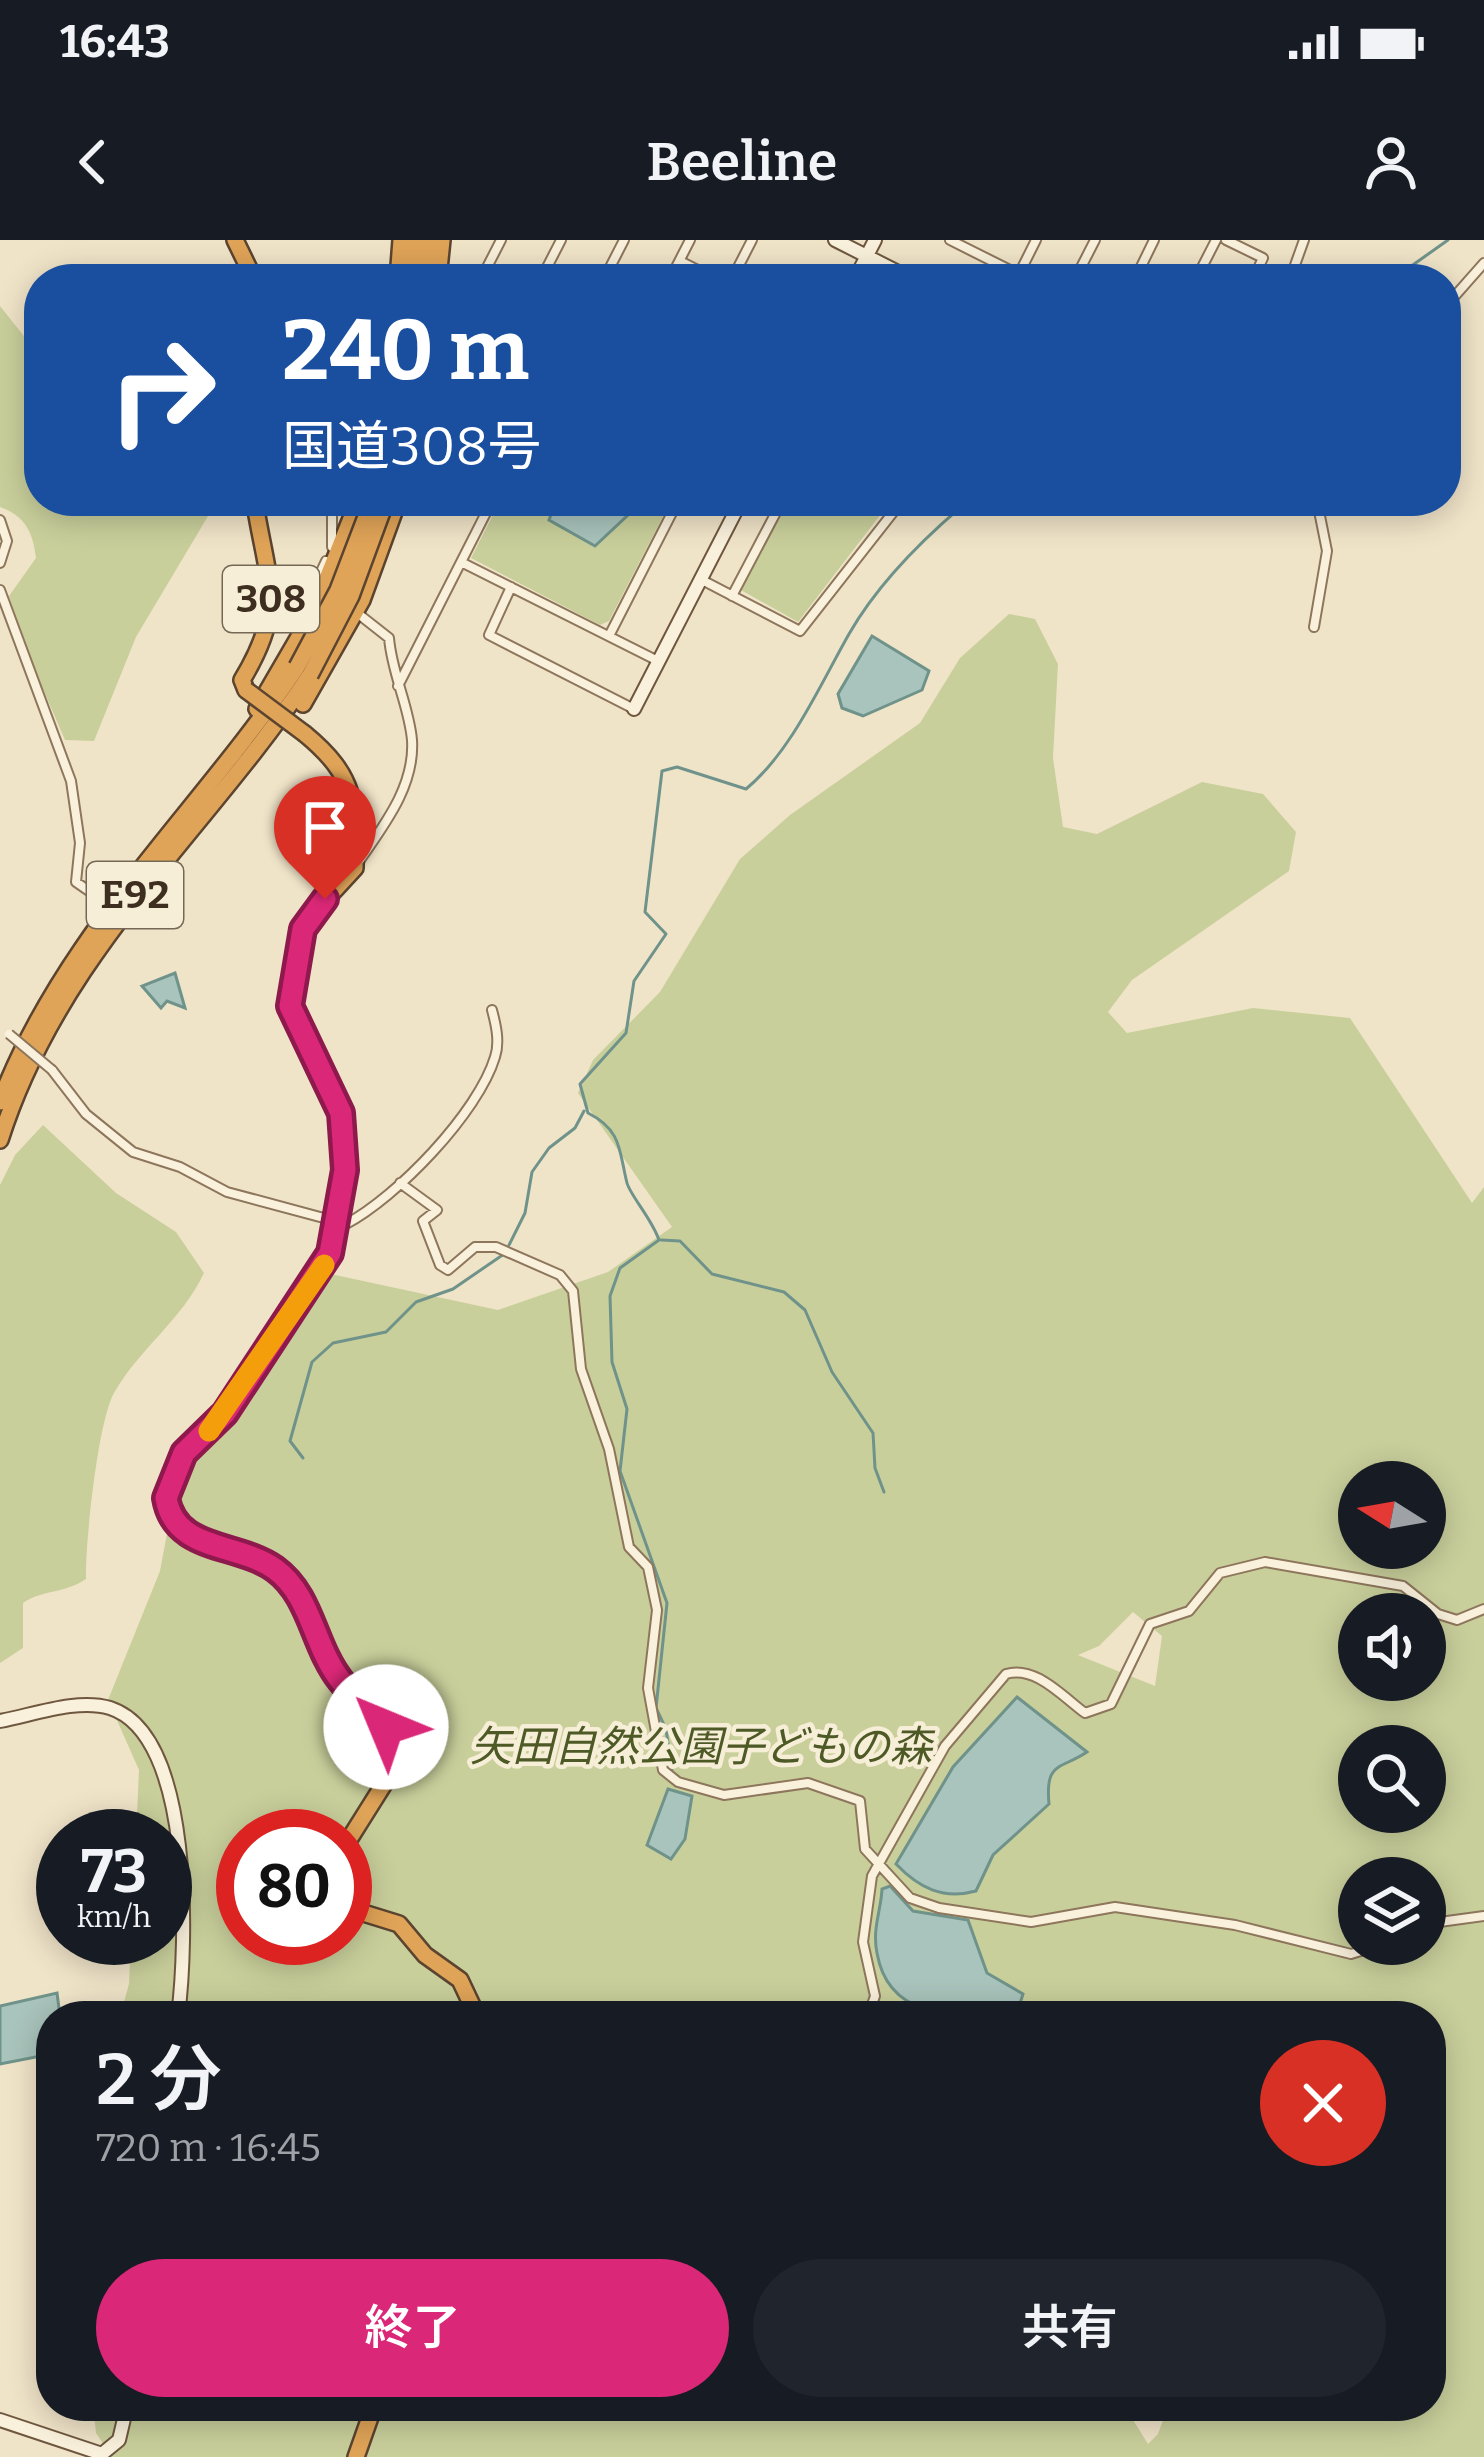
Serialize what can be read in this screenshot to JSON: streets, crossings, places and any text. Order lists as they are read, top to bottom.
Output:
{
  "streets": {
    "highway": ["308", "E92"]
  },
  "parks": ["矢田自然公園子どもの森"],
  "north": "left",
  "page": {
    "status": "16:43",
    "header": "Beeline",
    "turn": ["240 m", "国道308号"],
    "speed": "73 km/h",
    "limit": "80",
    "heading": ["2 分", "720 m · 16:45"],
    "buttons": ["終了", "共有"]
  }
}
